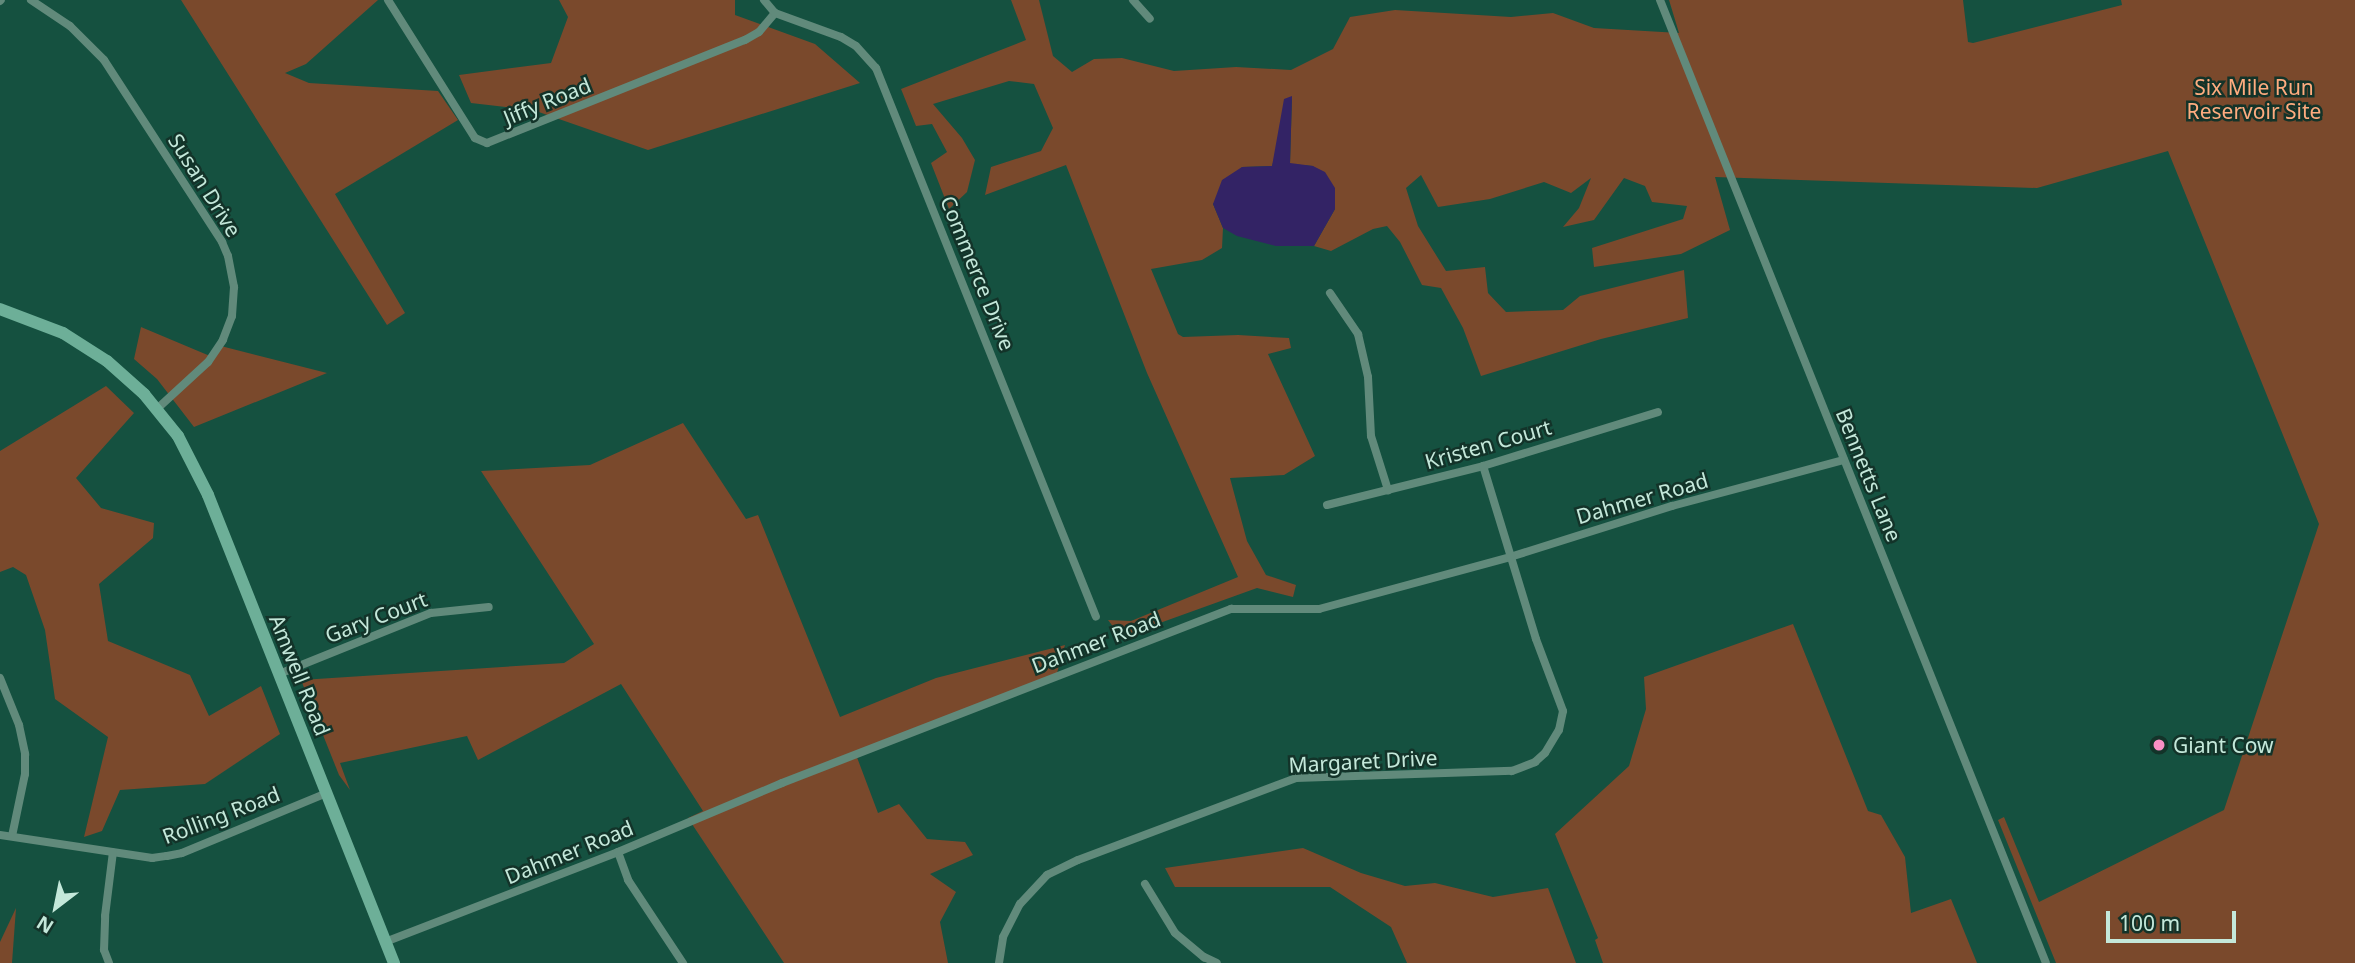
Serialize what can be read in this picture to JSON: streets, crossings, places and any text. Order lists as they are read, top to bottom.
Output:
{
  "streets": {
    "main road": ["Amwell Road"],
    "street": [
      "Jiffy Road",
      "Susan Drive",
      "Commerce Drive",
      "Kristen Court",
      "Bennetts Lane",
      "Dahmer Road",
      "Gary Court",
      "Margaret Drive",
      "Rolling Road"
    ]
  },
  "crossings": [
    ["Jiffy Road", "Commerce Drive"],
    ["Susan Drive", "Amwell Road"],
    ["Kristen Court", "Margaret Drive"],
    ["Bennetts Lane", "Dahmer Road"],
    ["Dahmer Road", "Amwell Road"],
    ["Dahmer Road", "Margaret Drive"],
    ["Gary Court", "Amwell Road"],
    ["Amwell Road", "Rolling Road"]
  ],
  "parks": ["Six Mile Run Reservoir Site"],
  "places": ["Giant Cow"],
  "scale_bar": "100 m",
  "north": "bottom left"
}
